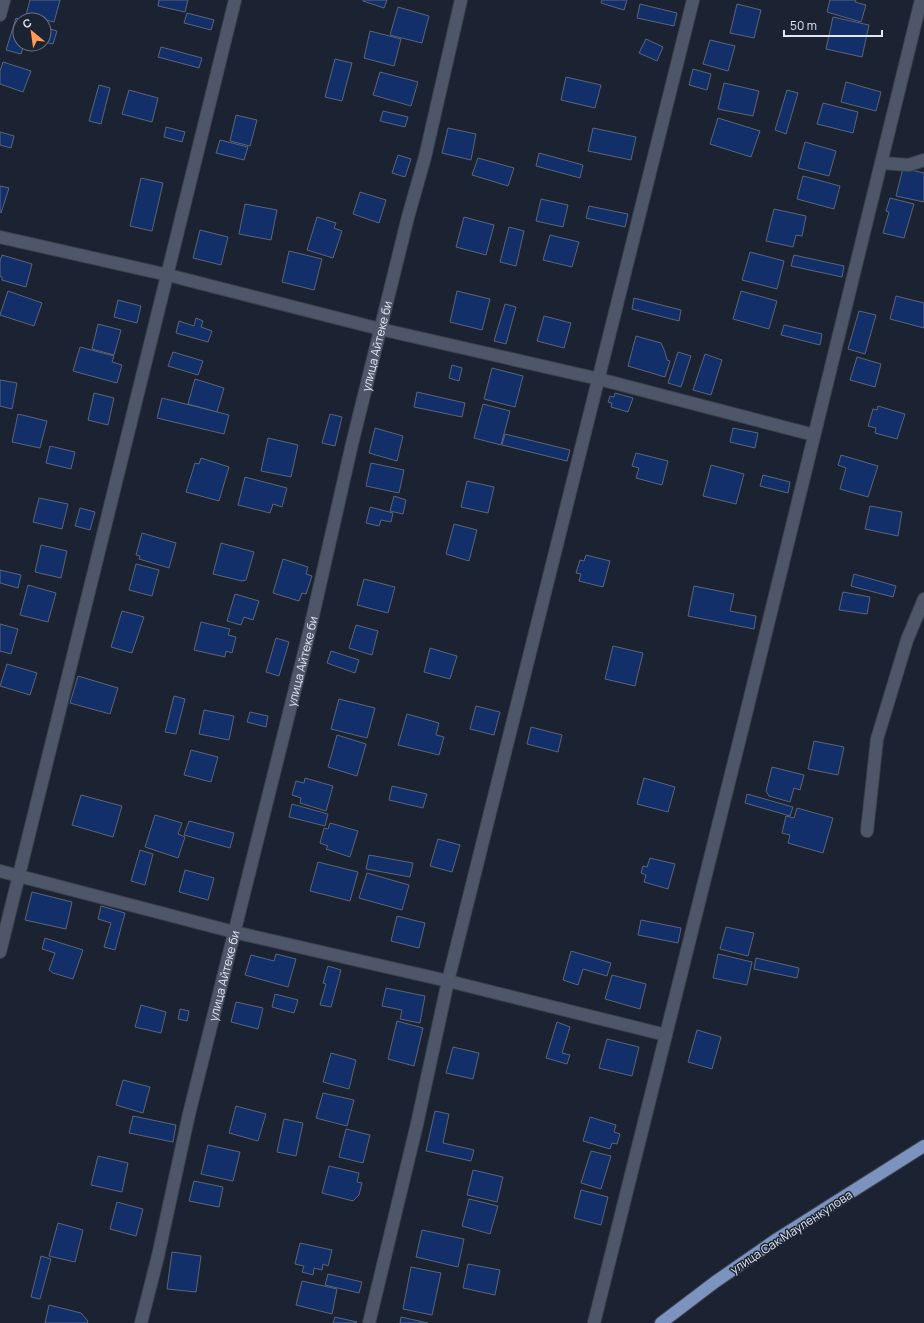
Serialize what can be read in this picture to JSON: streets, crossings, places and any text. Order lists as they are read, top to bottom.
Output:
{
  "streets": {
    "main road": ["улица Сак Мауленкулова"],
    "street": ["улица Айтеке би"]
  },
  "scale_bar": "50 m",
  "north": "top left"
}
